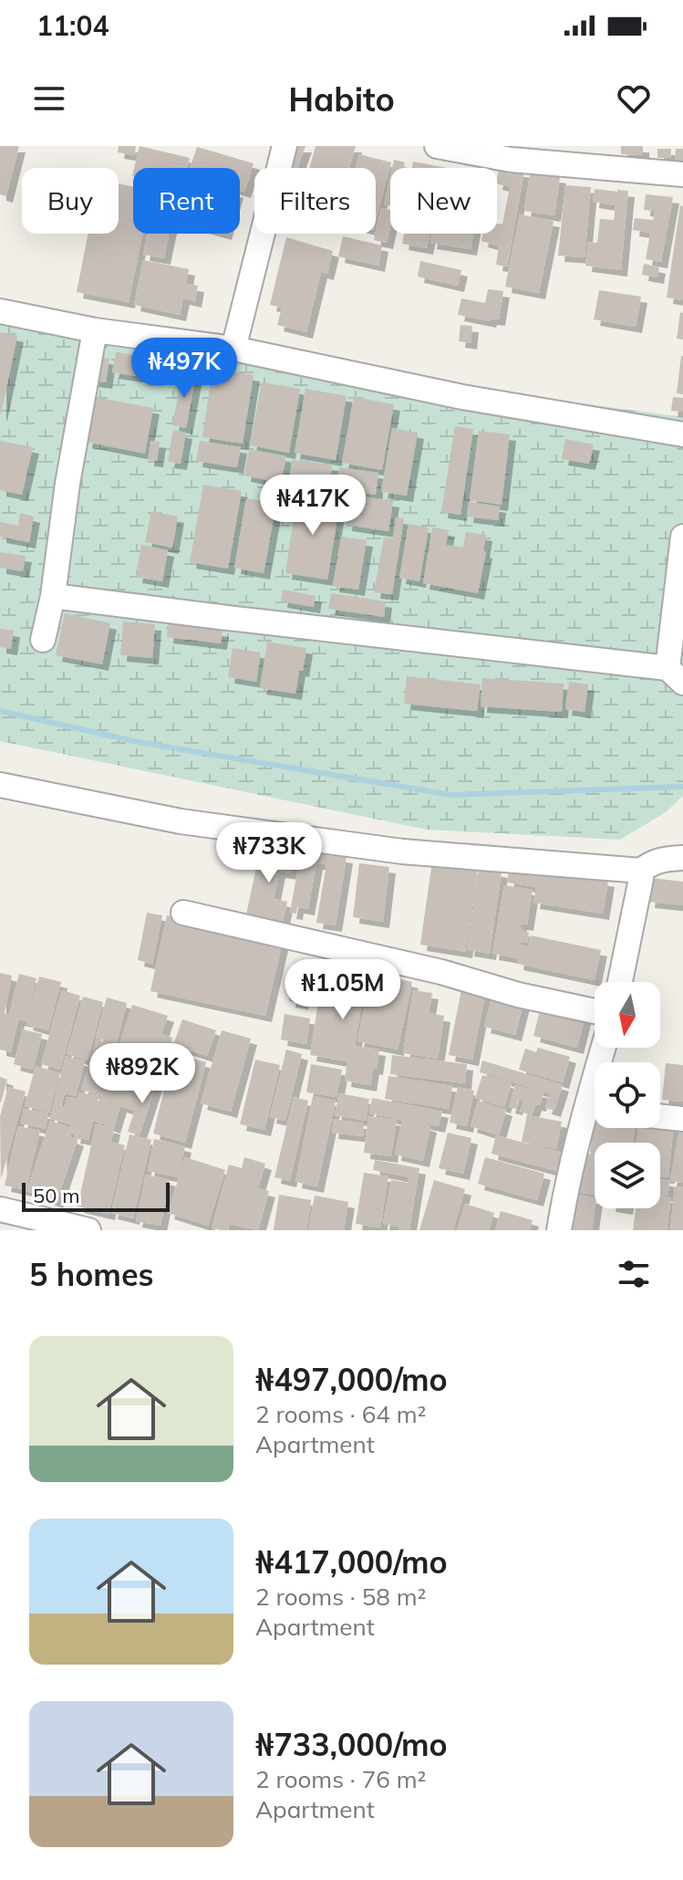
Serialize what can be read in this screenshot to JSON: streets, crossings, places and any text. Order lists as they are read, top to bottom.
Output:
{
  "scale_bar": "50 m",
  "north": "bottom",
  "page": {
    "status": "11:04",
    "header": "Habito",
    "chip": [
      "Buy",
      "Rent",
      "Filters",
      "New"
    ],
    "price": [
      "₦497K",
      "₦417K",
      "₦733K",
      "₦1.05M",
      "₦892K"
    ],
    "scale": "50 m",
    "heading": "5 homes",
    "list": [
      {
        "name": "₦497,000/mo",
        "note": "2 rooms · 64 m² · Apartment"
      },
      {
        "name": "₦417,000/mo",
        "note": "2 rooms · 58 m² · Apartment"
      },
      {
        "name": "₦733,000/mo",
        "note": "2 rooms · 76 m² · Apartment"
      }
    ]
  }
}
